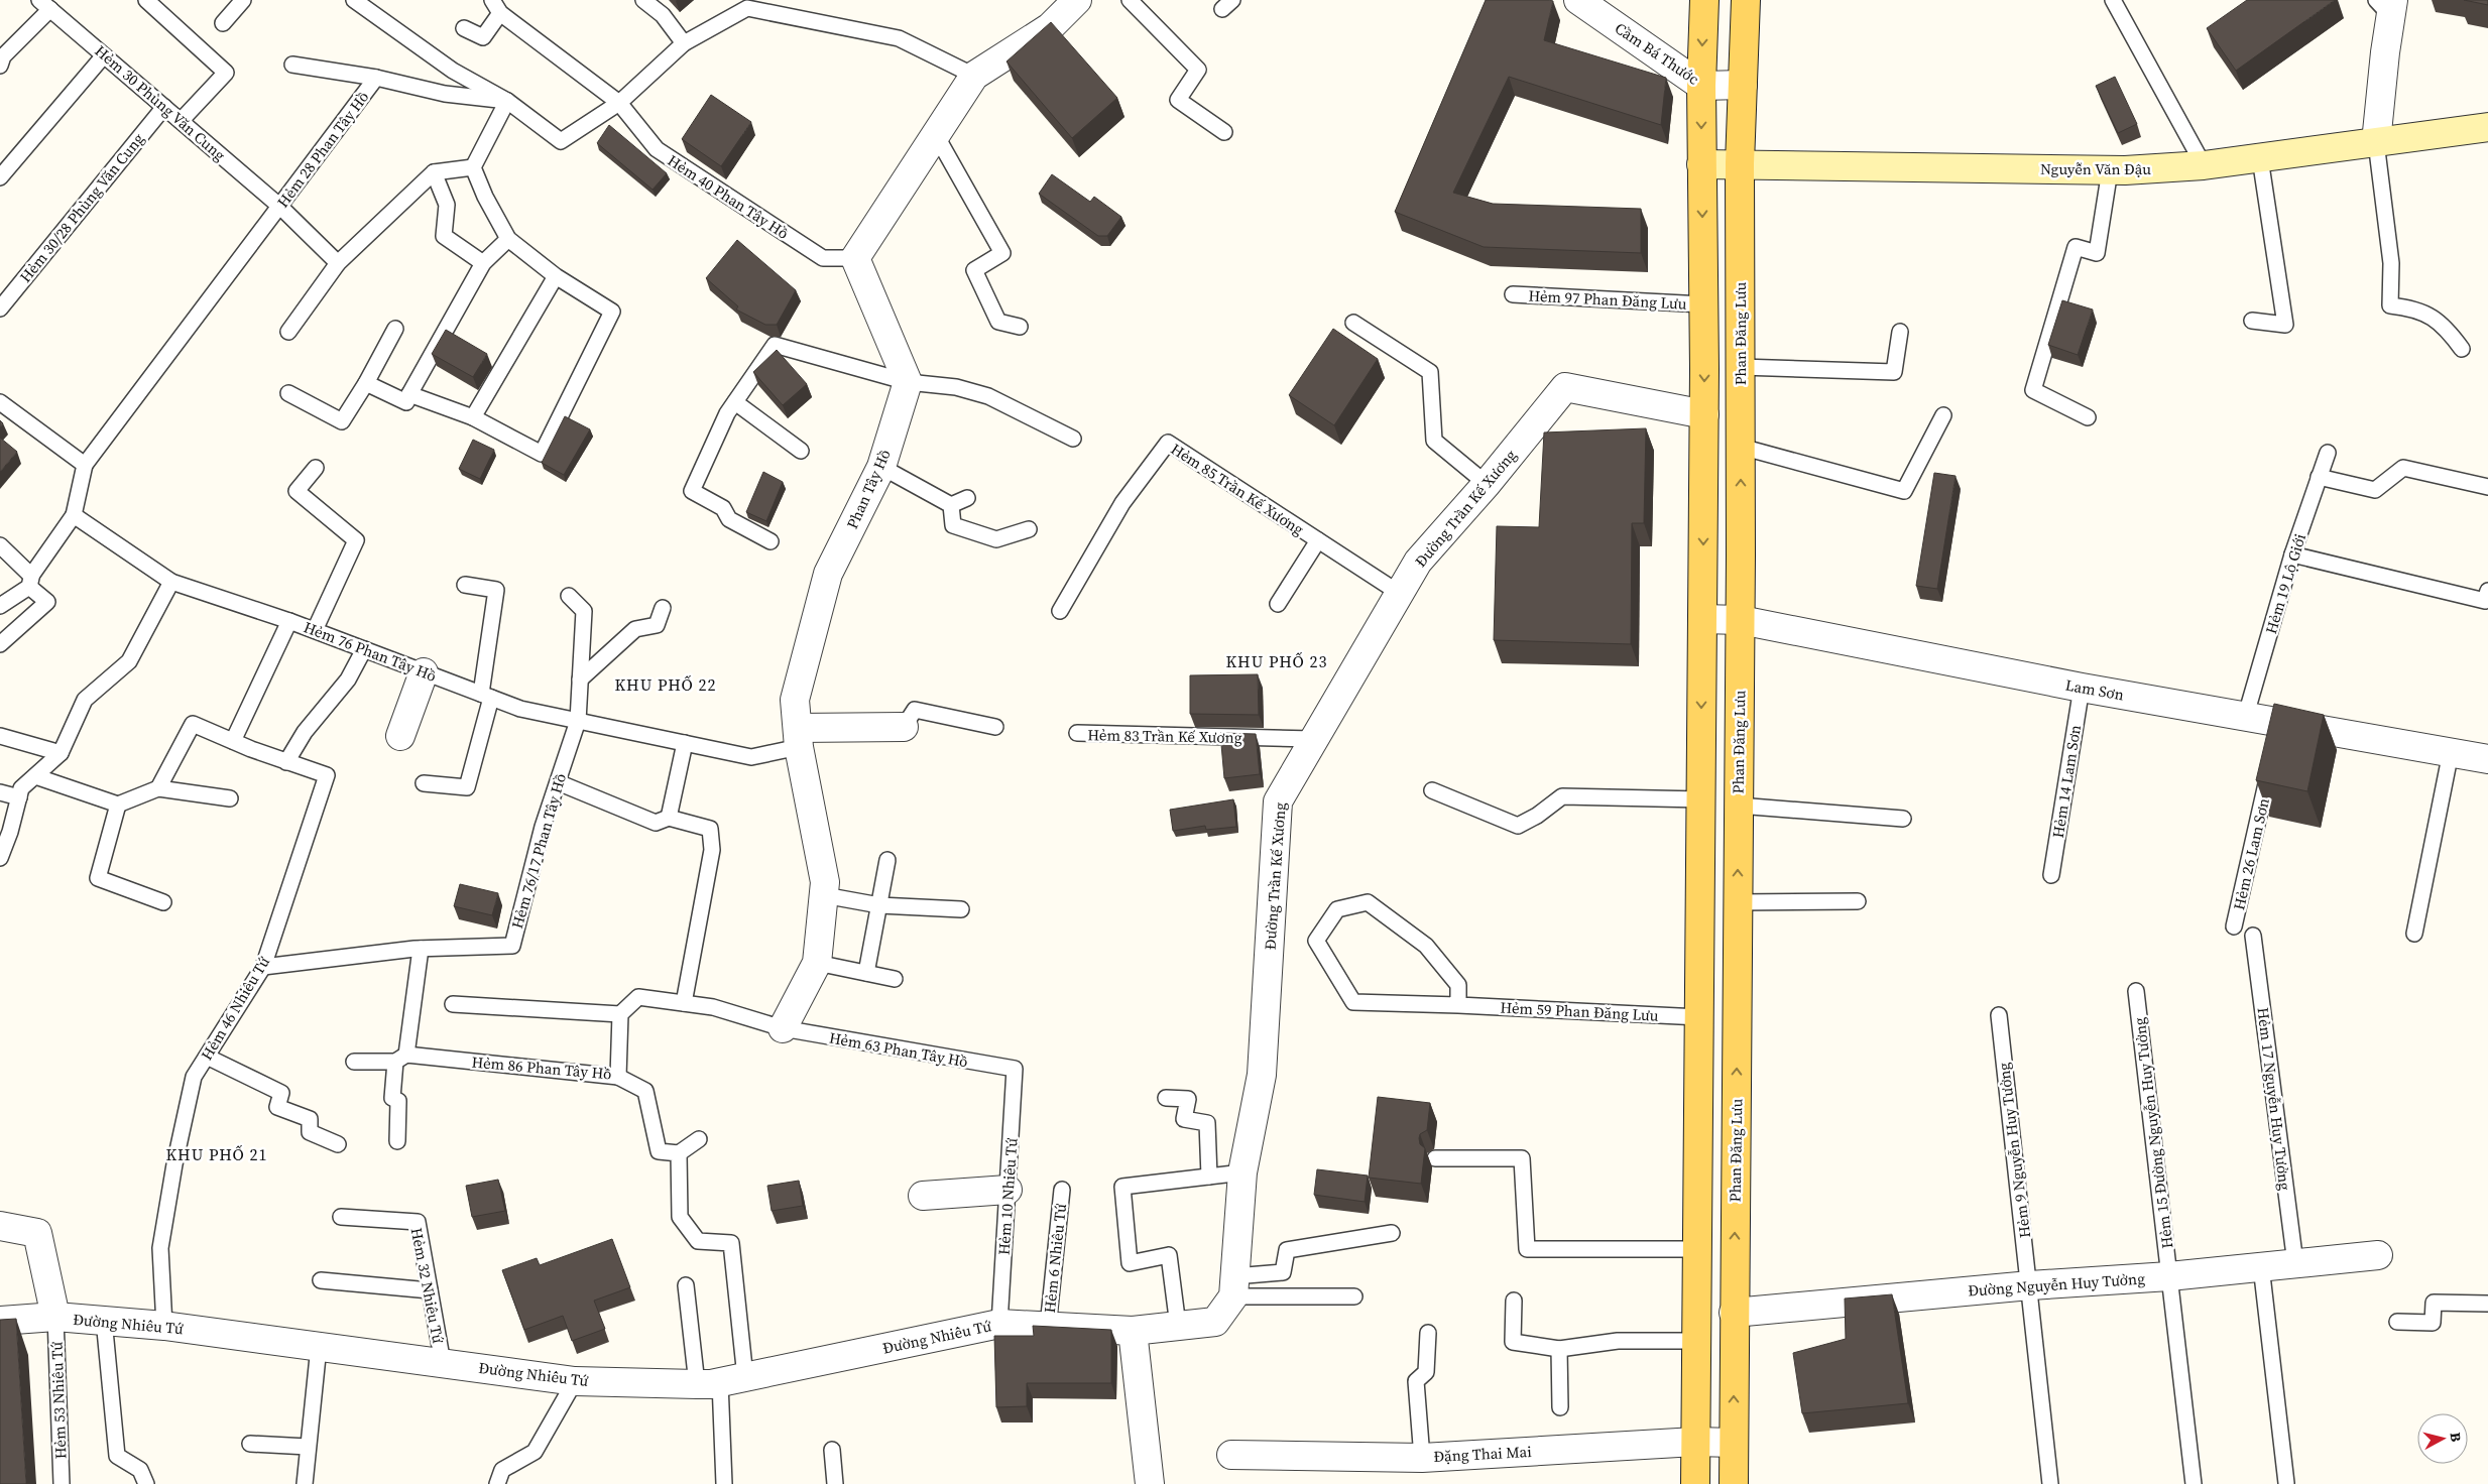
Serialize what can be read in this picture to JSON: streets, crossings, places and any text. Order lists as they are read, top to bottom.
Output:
{
  "streets": {
    "main road": ["Phan Đăng Lưu"],
    "street": [
      "Cầm Bá Thước",
      "Nguyễn Văn Đậu",
      "Phan Tây Hồ",
      "Đường Trần Kế Xương",
      "Lam Sơn",
      "Đường Nguyễn Huy Tưởng",
      "Đường Nhiêu Tứ",
      "Đặng Thai Mai"
    ],
    "lane": [
      "Hẻm 30 Phùng Văn Cung",
      "Hẻm 28 Phan Tây Hồ",
      "Hẻm 40 Phan Tây Hồ",
      "Hẻm 30/28 Phùng Văn Cung",
      "Hẻm 97 Phan Đăng Lưu",
      "Hẻm 85 Trần Kế Xương",
      "Hẻm 19 Lộ Giới",
      "Hẻm 76 Phan Tây Hồ",
      "Hẻm 83 Trần Kế Xương",
      "Hẻm 14 Lam Sơn",
      "Hẻm 76/17 Phan Tây Hồ",
      "Hẻm 26 Lam Sơn",
      "Hẻm 46 Nhiêu Tứ",
      "Hẻm 59 Phan Đăng Lưu",
      "Hẻm 63 Phan Tây Hồ",
      "Hẻm 86 Phan Tây Hồ",
      "Hẻm 17 Nguyễn Huy Tưởng",
      "Hẻm 15 Đường Nguyễn Huy Tưởng",
      "Hẻm 9 Nguyễn Huy Tưởng",
      "Hẻm 10 Nhiêu Tứ",
      "Hẻm 6 Nhiêu Tứ",
      "Hẻm 32 Nhiêu Tứ",
      "Hẻm 53 Nhiêu Tứ"
    ]
  },
  "crossings": [
    ["Cầm Bá Thước", "Phan Đăng Lưu"],
    ["Hẻm 30 Phùng Văn Cung", "Hẻm 28 Phan Tây Hồ"],
    ["Hẻm 30 Phùng Văn Cung", "Hẻm 30/28 Phùng Văn Cung"],
    ["Nguyễn Văn Đậu", "Phan Đăng Lưu"],
    ["Phan Đăng Lưu", "Lam Sơn"],
    ["Phan Đăng Lưu", "Đường Nguyễn Huy Tưởng"],
    ["Phan Đăng Lưu", "Đặng Thai Mai"],
    ["Phan Tây Hồ", "Hẻm 76 Phan Tây Hồ"],
    ["Phan Tây Hồ", "Hẻm 63 Phan Tây Hồ"],
    ["Hẻm 85 Trần Kế Xương", "Đường Trần Kế Xương"],
    ["Đường Trần Kế Xương", "Hẻm 83 Trần Kế Xương"],
    ["Hẻm 19 Lộ Giới", "Lam Sơn"],
    ["Hẻm 76 Phan Tây Hồ", "Hẻm 76/17 Phan Tây Hồ"],
    ["Lam Sơn", "Hẻm 14 Lam Sơn"],
    ["Hẻm 76/17 Phan Tây Hồ", "Hẻm 46 Nhiêu Tứ"],
    ["Hẻm 46 Nhiêu Tứ", "Đường Nhiêu Tứ"],
    ["Hẻm 63 Phan Tây Hồ", "Hẻm 10 Nhiêu Tứ"],
    ["Hẻm 17 Nguyễn Huy Tưởng", "Đường Nguyễn Huy Tưởng"],
    ["Hẻm 15 Đường Nguyễn Huy Tưởng", "Đường Nguyễn Huy Tưởng"],
    ["Hẻm 9 Nguyễn Huy Tưởng", "Đường Nguyễn Huy Tưởng"],
    ["Hẻm 10 Nhiêu Tứ", "Đường Nhiêu Tứ"],
    ["Hẻm 6 Nhiêu Tứ", "Đường Nhiêu Tứ"],
    ["Hẻm 32 Nhiêu Tứ", "Đường Nhiêu Tứ"],
    ["Đường Nhiêu Tứ", "Hẻm 53 Nhiêu Tứ"]
  ],
  "districts": ["KHU PHỐ 23", "KHU PHỐ 22", "KHU PHỐ 21"],
  "north": "right"
}
